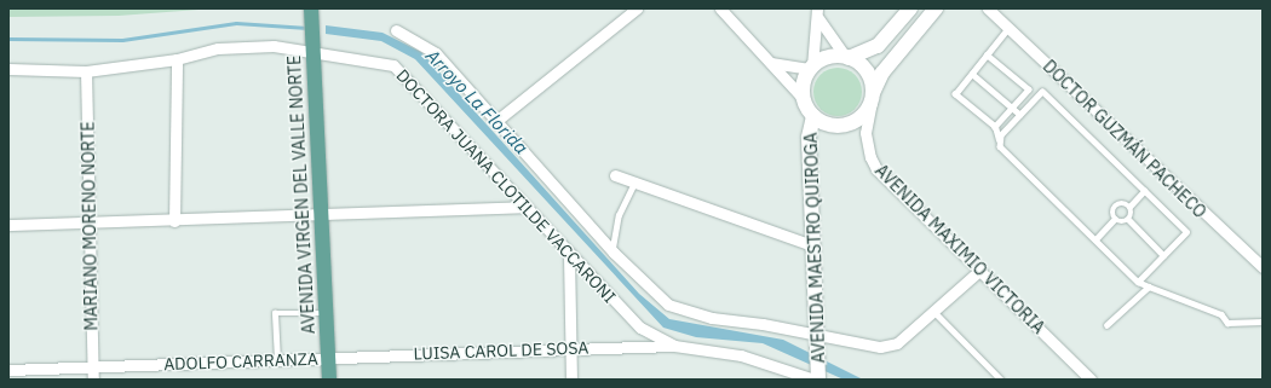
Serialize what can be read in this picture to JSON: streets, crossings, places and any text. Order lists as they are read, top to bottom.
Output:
{
  "streets": {
    "main road": ["AVENIDA VIRGEN DEL VALLE NORTE", "AVENIDA MAESTRO QUIROGA"],
    "street": [
      "DOCTOR GUZMÁN PACHECO",
      "DOCTORA JUANA CLOTILDE VACCARONI",
      "MARIANO MORENO NORTE",
      "AVENIDA MAXIMIO VICTORIA",
      "LUISA CAROL DE SOSA",
      "ADOLFO CARRANZA"
    ]
  },
  "crossings": [
    ["DOCTORA JUANA CLOTILDE VACCARONI", "AVENIDA VIRGEN DEL VALLE NORTE"],
    ["DOCTORA JUANA CLOTILDE VACCARONI", "MARIANO MORENO NORTE"],
    ["DOCTORA JUANA CLOTILDE VACCARONI", "AVENIDA MAESTRO QUIROGA"],
    ["DOCTORA JUANA CLOTILDE VACCARONI", "LUISA CAROL DE SOSA"],
    ["AVENIDA VIRGEN DEL VALLE NORTE", "LUISA CAROL DE SOSA"],
    ["AVENIDA VIRGEN DEL VALLE NORTE", "ADOLFO CARRANZA"],
    ["MARIANO MORENO NORTE", "ADOLFO CARRANZA"],
    ["AVENIDA MAESTRO QUIROGA", "AVENIDA MAXIMIO VICTORIA"],
    ["LUISA CAROL DE SOSA", "ADOLFO CARRANZA"]
  ],
  "water": ["Arroyo La Florida"]
}
